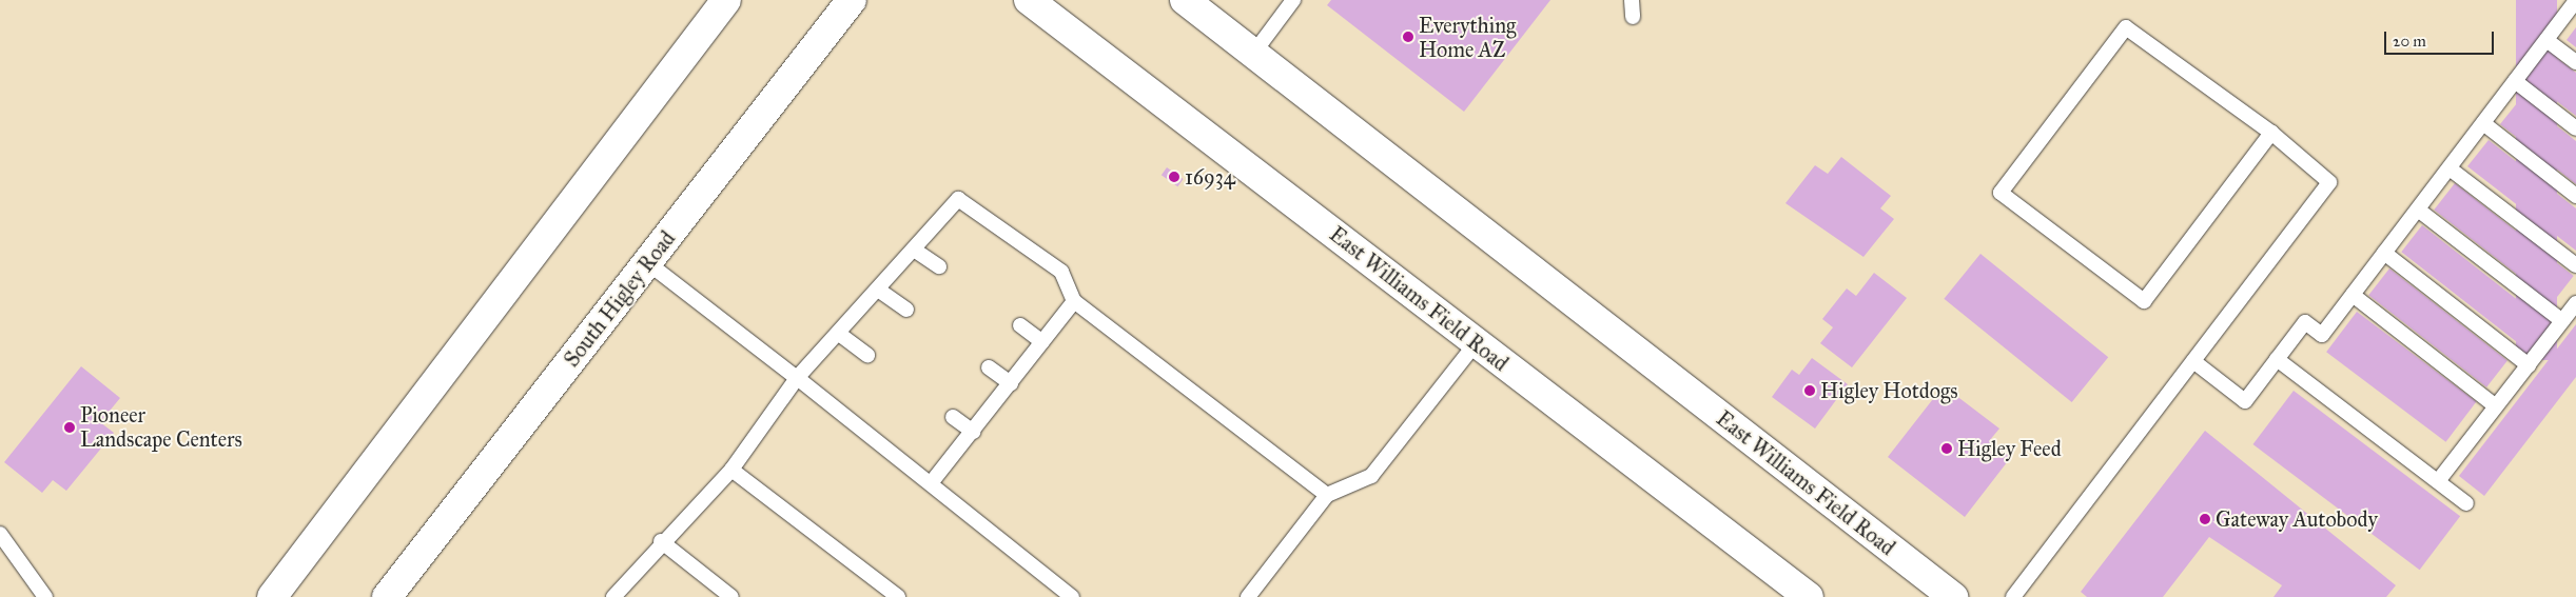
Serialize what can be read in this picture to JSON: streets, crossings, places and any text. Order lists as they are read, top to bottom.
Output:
{
  "streets": {
    "main road": ["South Higley Road", "East Williams Field Road"]
  },
  "places": [
    "Everything Home AZ",
    "16934",
    "Higley Hotdogs",
    "Pioneer Landscape Centers",
    "Higley Feed",
    "Gateway Autobody"
  ],
  "scale_bar": "20 m"
}
